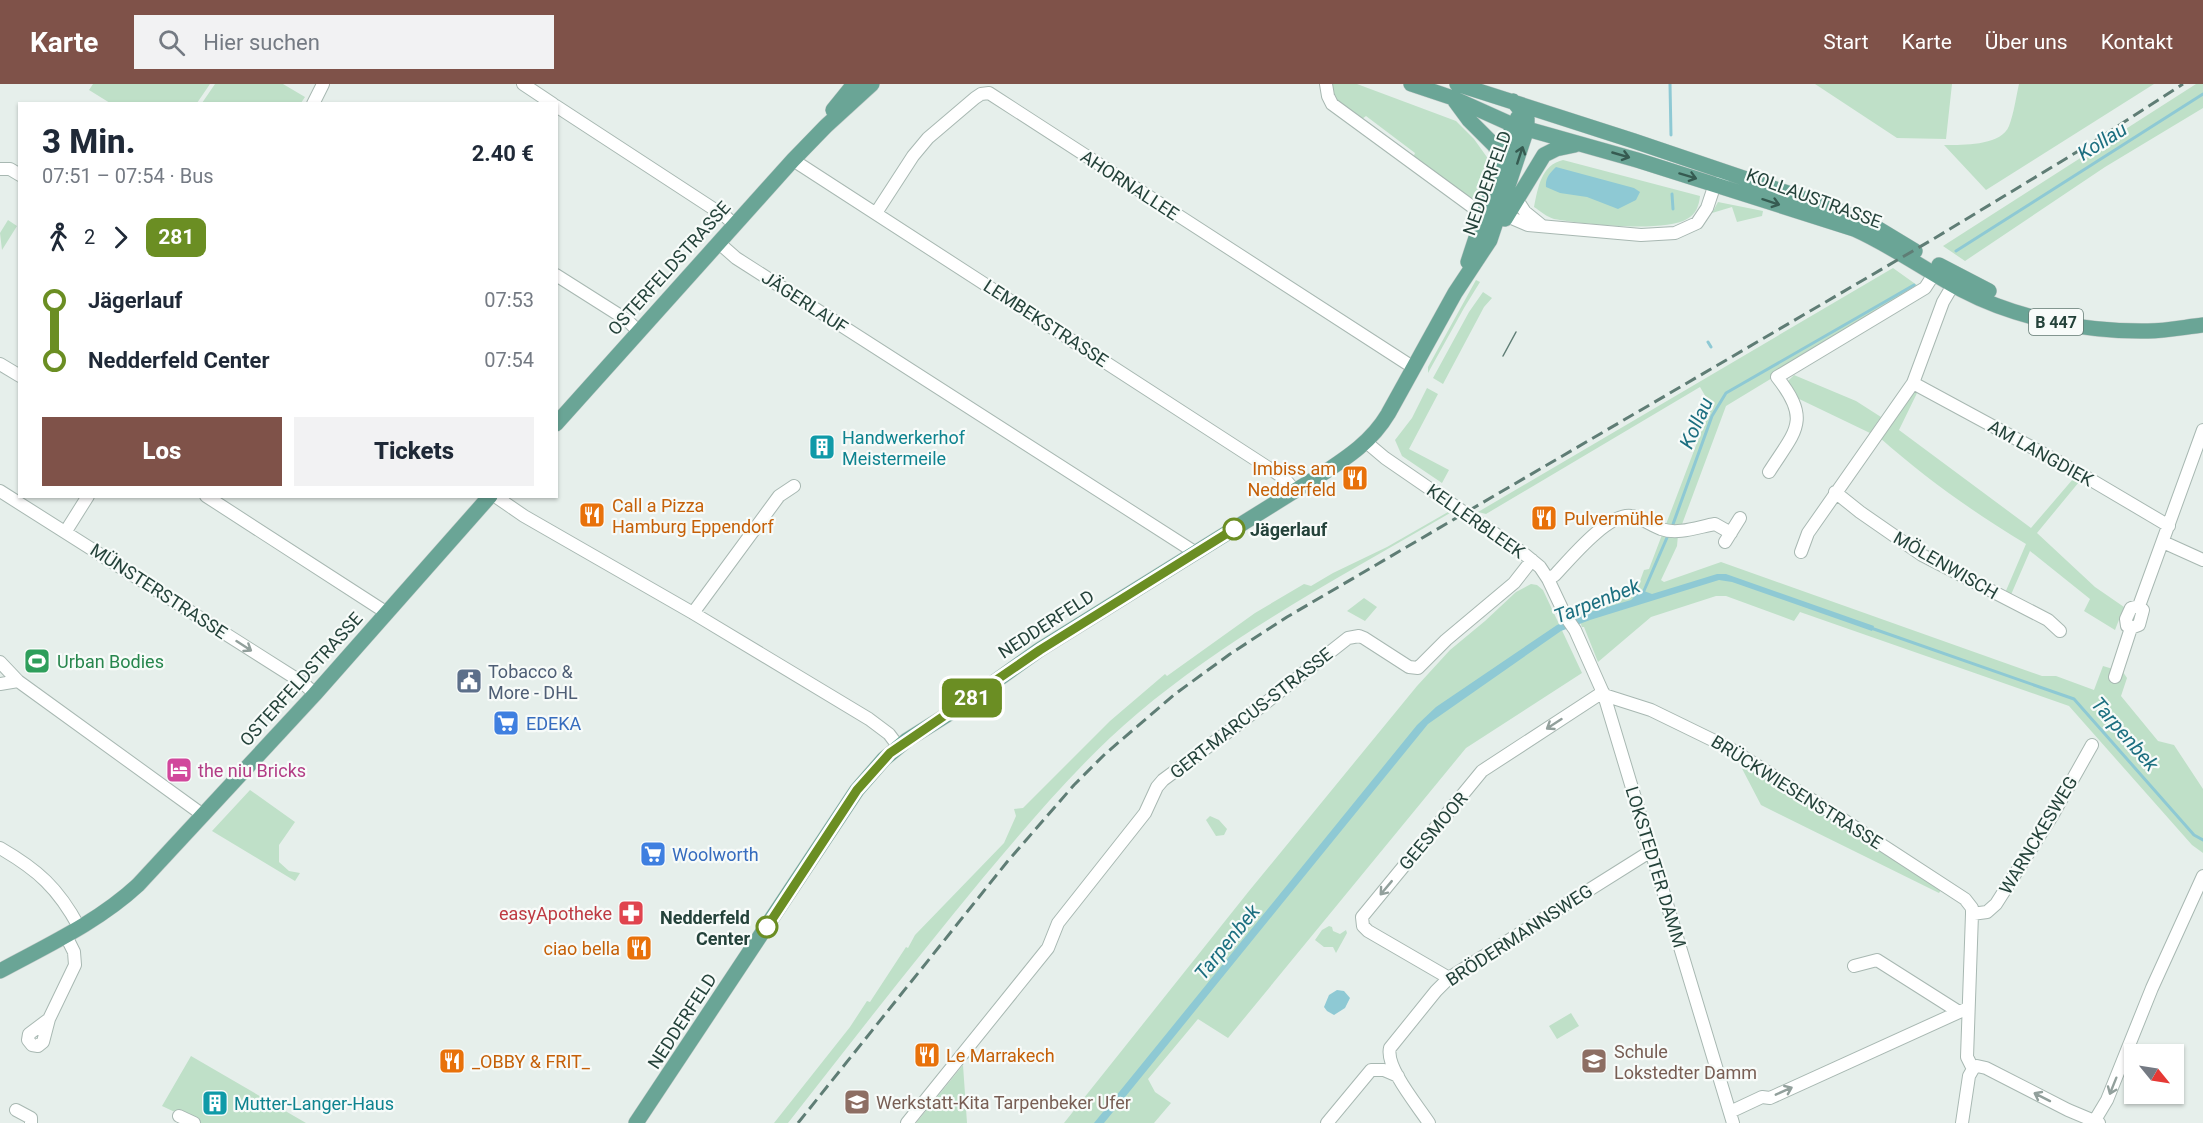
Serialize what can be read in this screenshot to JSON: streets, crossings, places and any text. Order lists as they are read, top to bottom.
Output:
{
  "streets": {
    "main road": [
      "NEDDERFELD",
      "KOLLAUSTRASSE",
      "OSTERFELDSTRASSE",
      "B 447"
    ],
    "street": [
      "AHORNALLEE",
      "JÄGERLAUF",
      "LEMBEKSTRASSE",
      "AM LANGDIEK",
      "KELLERBLEEK",
      "MÖLENWISCH",
      "MÜNSTERSTRASSE",
      "GERT-MARCUS-STRASSE",
      "BRÜCKWIESENSTRASSE",
      "GEESMOOR",
      "WARNCKESWEG",
      "LOKSTEDTER DAMM",
      "BRÖDERMANNSWEG"
    ]
  },
  "crossings": [
    ["NEDDERFELD", "AHORNALLEE"],
    ["NEDDERFELD", "KOLLAUSTRASSE"],
    ["NEDDERFELD", "JÄGERLAUF"],
    ["NEDDERFELD", "LEMBEKSTRASSE"],
    ["NEDDERFELD", "KELLERBLEEK"],
    ["AHORNALLEE", "LEMBEKSTRASSE"],
    ["OSTERFELDSTRASSE", "JÄGERLAUF"],
    ["OSTERFELDSTRASSE", "LEMBEKSTRASSE"],
    ["OSTERFELDSTRASSE", "MÜNSTERSTRASSE"],
    ["KELLERBLEEK", "GERT-MARCUS-STRASSE"],
    ["KELLERBLEEK", "LOKSTEDTER DAMM"],
    ["BRÜCKWIESENSTRASSE", "GEESMOOR"],
    ["BRÜCKWIESENSTRASSE", "WARNCKESWEG"],
    ["BRÜCKWIESENSTRASSE", "LOKSTEDTER DAMM"],
    ["GEESMOOR", "LOKSTEDTER DAMM"],
    ["GEESMOOR", "BRÖDERMANNSWEG"],
    ["LOKSTEDTER DAMM", "BRÖDERMANNSWEG"]
  ],
  "water": ["Kollau", "Tarpenbek"],
  "places": {
    "building": ["Handwerkerhof Meistermeile", "Mutter-Langer-Haus"],
    "restaurant": [
      "Imbiss am Nedderfeld",
      "Call a Pizza Hamburg Eppendorf",
      "Pulvermühle",
      "ciao bella",
      "Le Marrakech",
      "_OBBY & FRIT_"
    ],
    "other": ["Jägerlauf", "Nedderfeld Center"],
    "sports": ["Urban Bodies"],
    "public building": ["Tobacco & More - DHL"],
    "supermarket": ["EDEKA", "Woolworth"],
    "hotel": ["the niu Bricks"],
    "pharmacy": ["easyApotheke"],
    "school or university": ["Schule Lokstedter Damm", "Werkstatt-Kita Tarpenbeker Ufer"]
  },
  "lines": ["bus line 281"],
  "north": "bottom right",
  "page": {
    "header": "Karte",
    "search": "Hier suchen",
    "nav": [
      "Start",
      "Karte",
      "Über uns",
      "Kontakt"
    ],
    "on_map": "281",
    "heading": ["3 Min.", "07:51 – 07:54 · Bus", "2.40 €"],
    "legs": ["2", "281"],
    "list": [
      {
        "name": "Jägerlauf",
        "value": "07:53"
      },
      {
        "name": "Nedderfeld Center",
        "value": "07:54"
      }
    ],
    "buttons": ["Los", "Tickets"]
  }
}
